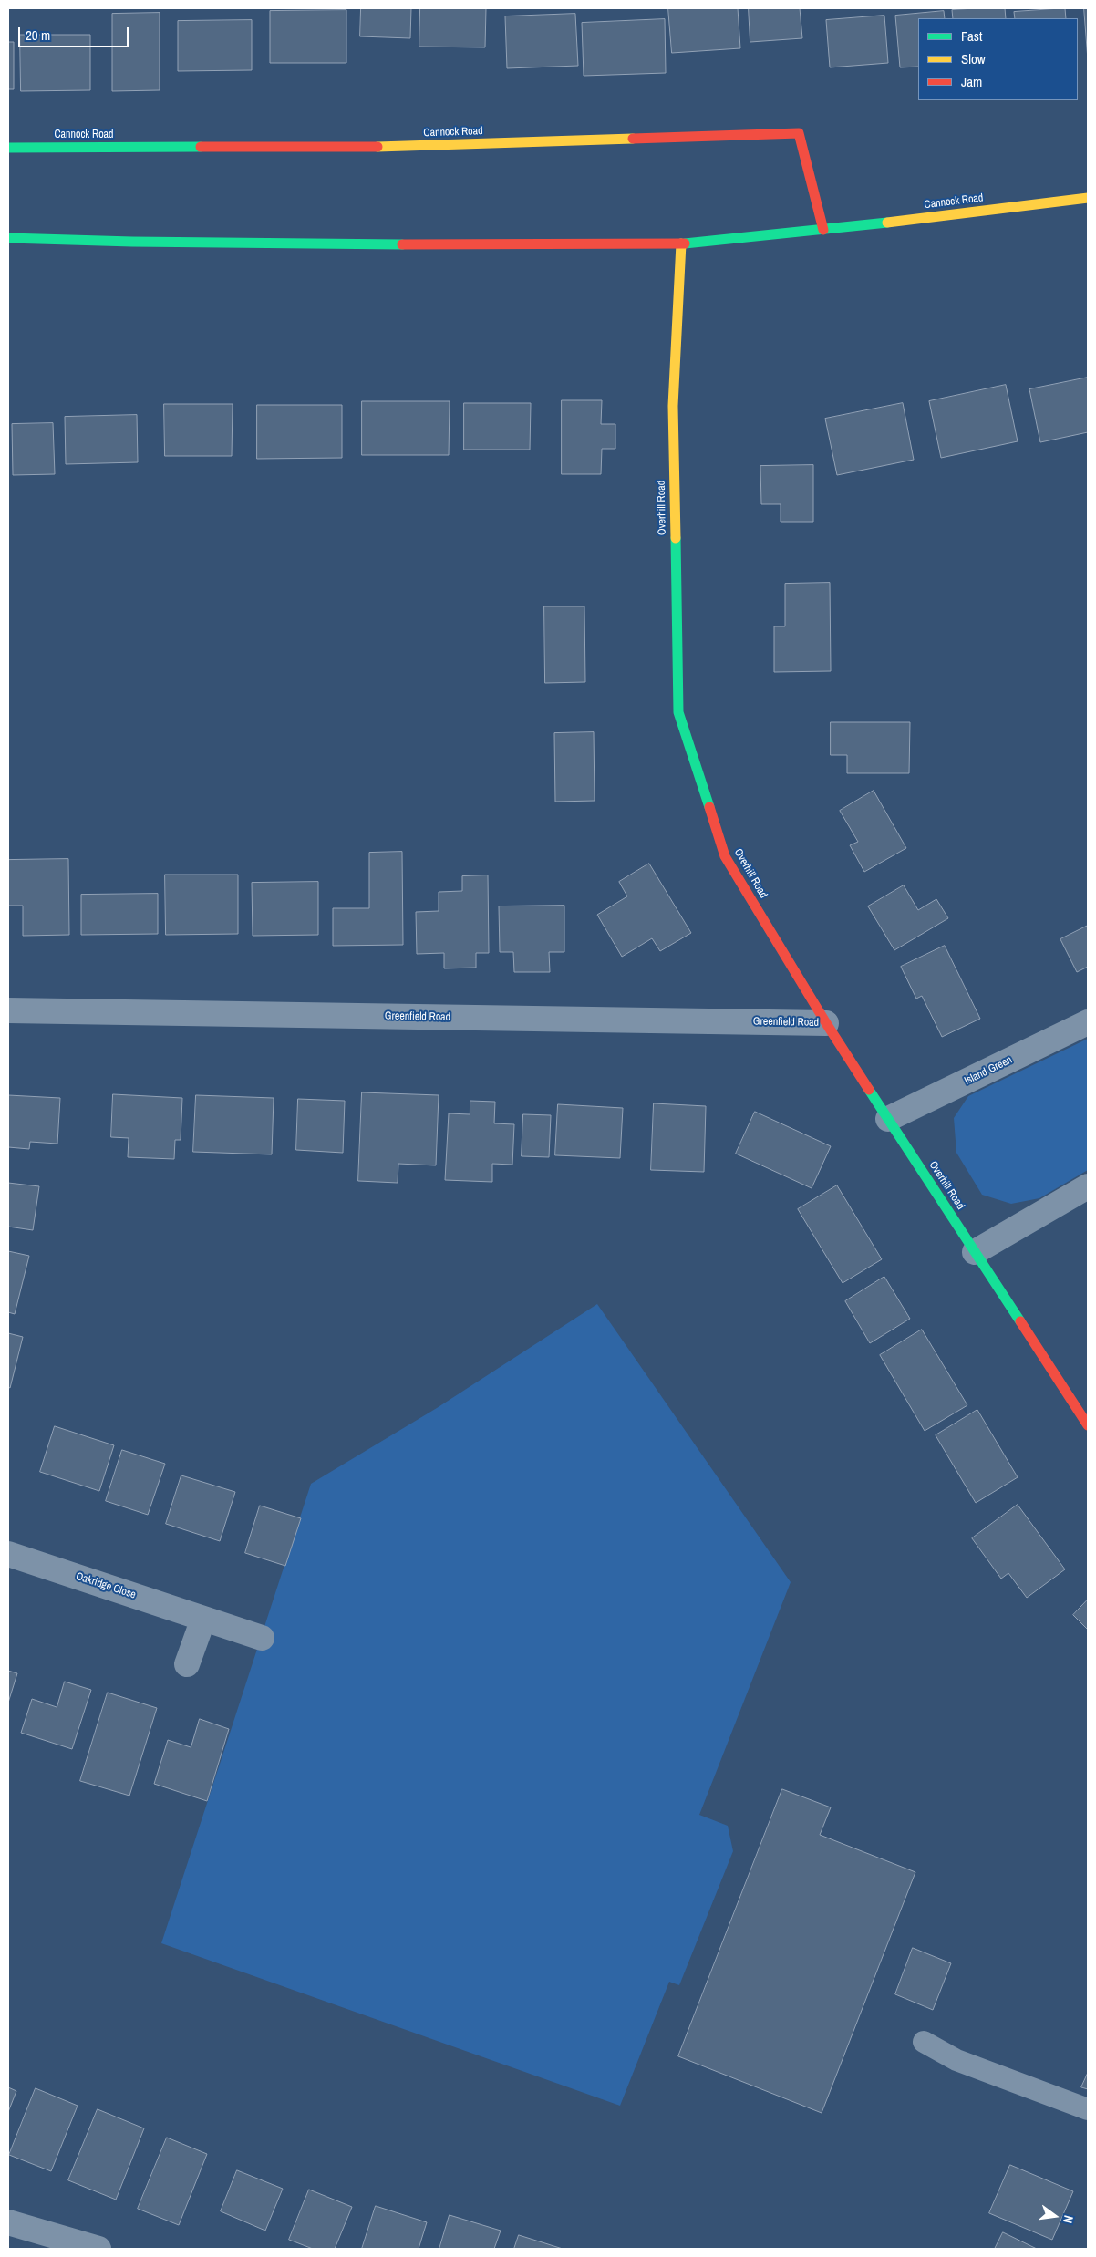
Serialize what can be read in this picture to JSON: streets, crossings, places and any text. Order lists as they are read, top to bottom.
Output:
{
  "streets": {
    "street": [
      "Cannock Road",
      "Overhill Road",
      "Greenfield Road",
      "Island Green",
      "Oakridge Close"
    ]
  },
  "crossings": [
    ["Cannock Road", "Overhill Road"],
    ["Overhill Road", "Greenfield Road"],
    ["Overhill Road", "Island Green"]
  ],
  "legend": ["Fast", "Slow", "Jam"],
  "scale_bar": "20 m",
  "north": "right"
}
